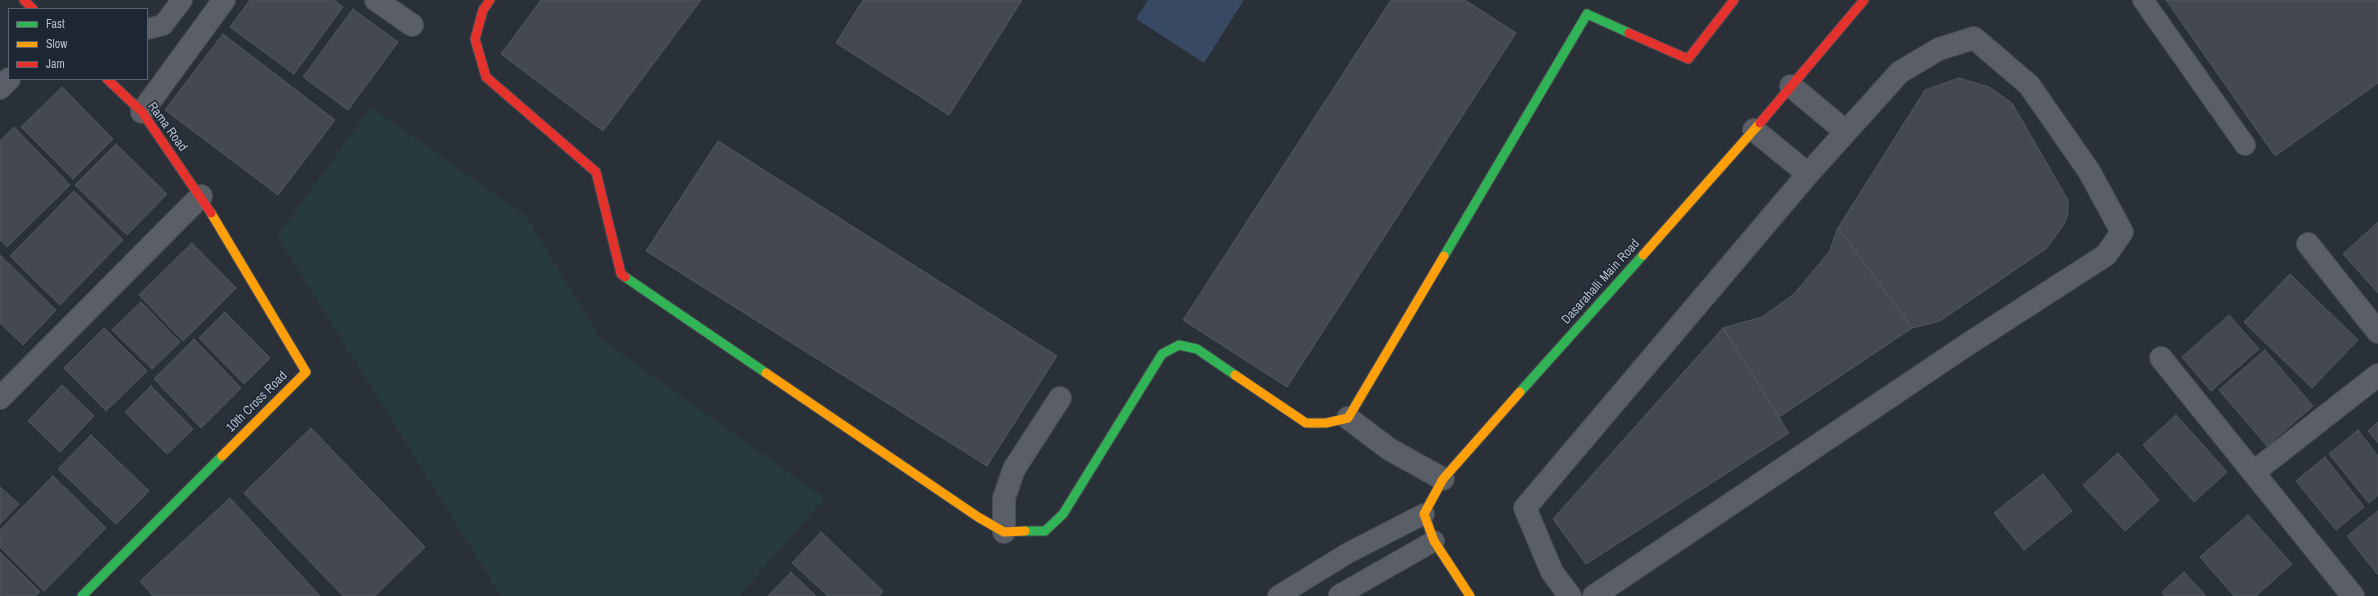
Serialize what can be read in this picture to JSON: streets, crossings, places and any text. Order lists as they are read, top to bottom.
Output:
{
  "streets": {
    "street": ["Rama Road", "Dasarahalli Main Road", "10th Cross Road"]
  },
  "crossings": [
    ["Rama Road", "10th Cross Road"]
  ],
  "legend": ["Fast", "Slow", "Jam"]
}
